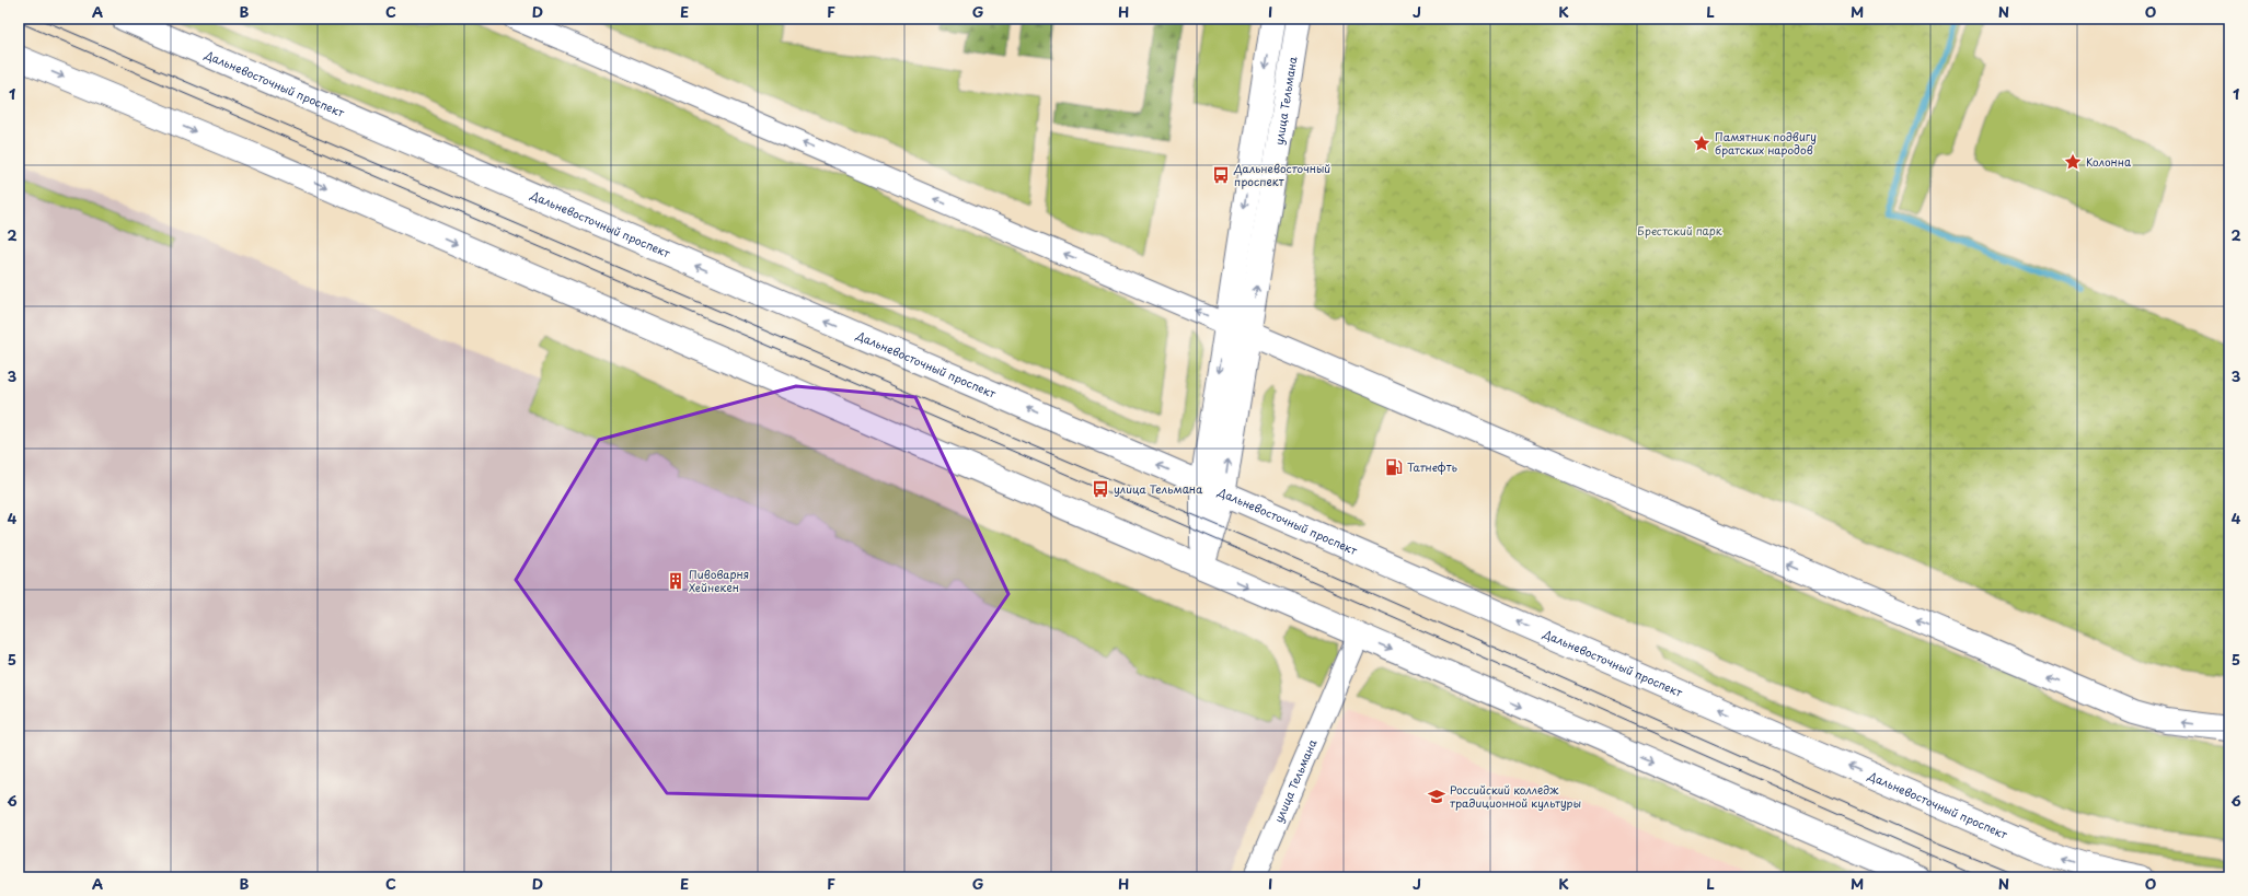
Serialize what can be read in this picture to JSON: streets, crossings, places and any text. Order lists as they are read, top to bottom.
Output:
{
  "streets": {
    "main road": ["Дальневосточный проспект", "улица Тельмана"]
  },
  "crossings": [
    ["Дальневосточный проспект", "улица Тельмана"]
  ],
  "parks": ["Брестский парк"],
  "places": {
    "place": ["Памятник подвигу братских народов", "Колонна"],
    "bus stop": ["Дальневосточный проспект", "улица Тельмана"],
    "fuel station": ["Татнефть"],
    "building": ["Пивоварня Хейнекен"],
    "school or university": ["Российский колледж традиционной культуры"]
  },
  "grid": {
    "columns": [
      "A",
      "B",
      "C",
      "D",
      "E",
      "F",
      "G",
      "H",
      "I",
      "J",
      "K",
      "L",
      "M",
      "N",
      "O"
    ],
    "rows": [
      "1",
      "2",
      "3",
      "4",
      "5",
      "6"
    ]
  }
}
